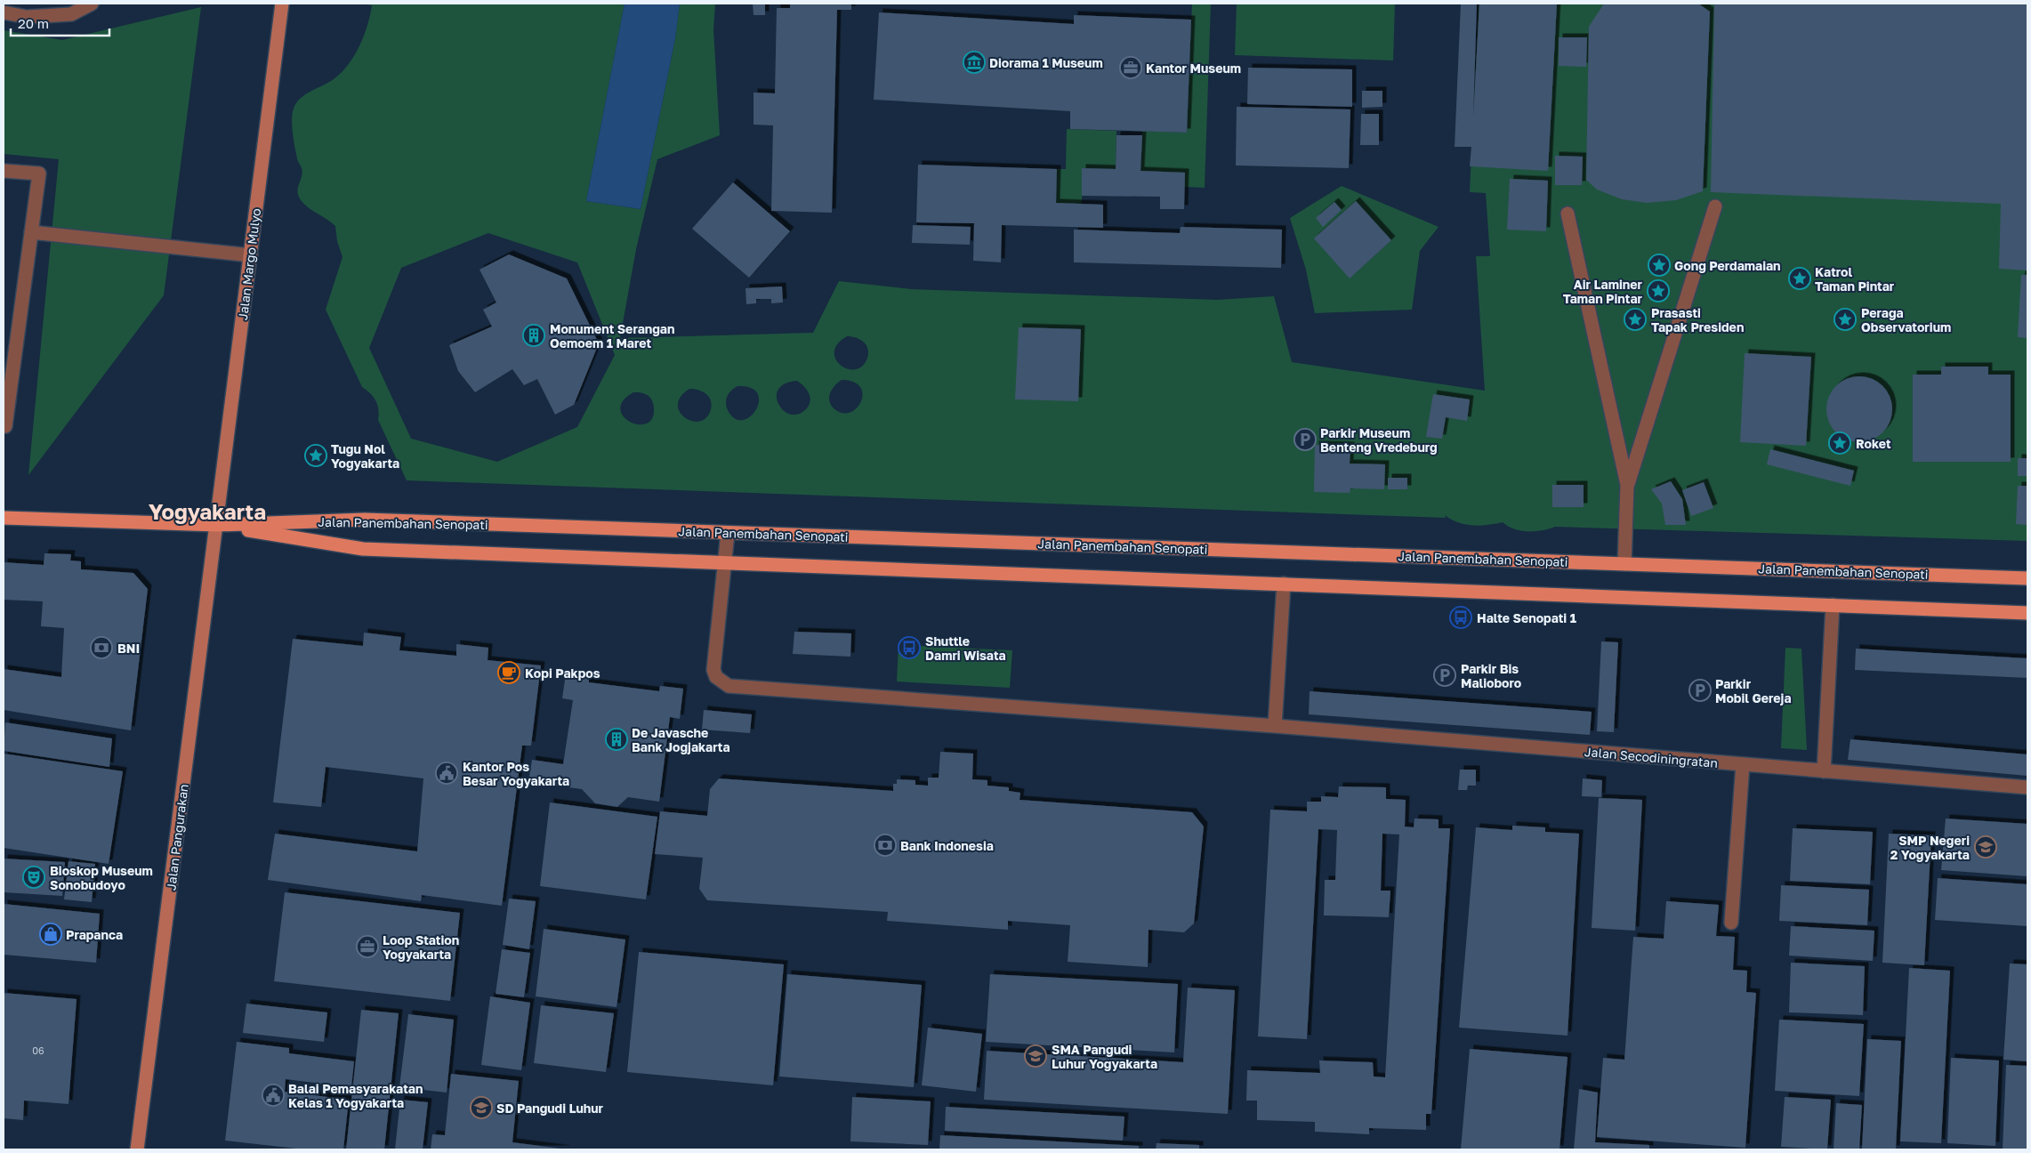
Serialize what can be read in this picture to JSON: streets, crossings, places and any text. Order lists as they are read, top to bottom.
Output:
{
  "streets": {
    "main road": ["Jalan Panembahan Senopati"],
    "street": ["Jalan Margo Mulyo", "Jalan Secodiningratan", "Jalan Pangurakan"]
  },
  "crossings": [
    ["Jalan Margo Mulyo", "Jalan Panembahan Senopati"],
    ["Jalan Margo Mulyo", "Jalan Pangurakan"],
    ["Jalan Panembahan Senopati", "Jalan Secodiningratan"],
    ["Jalan Panembahan Senopati", "Jalan Pangurakan"]
  ],
  "districts": ["Yogyakarta"],
  "places": {
    "museum": ["Diorama 1 Museum"],
    "office": ["Kantor Museum", "Loop Station Yogyakarta"],
    "place": [
      "Gong Perdamaian",
      "Katrol Taman Pintar",
      "Air Laminer Taman Pintar",
      "Prasasti Tapak Presiden",
      "Peraga Observatorium",
      "Roket",
      "Tugu Nol Yogyakarta"
    ],
    "building": ["Monument Serangan Oemoem 1 Maret", "De Javasche Bank Jogjakarta"],
    "parking": ["Parkir Museum Benteng Vredeburg", "Parkir Bis Malioboro", "Parkir Mobil Gereja"],
    "bus stop": ["Halte Senopati 1", "Shuttle Damri Wisata"],
    "bank": ["BNI", "Bank Indonesia"],
    "cafe": ["Kopi Pakpos"],
    "public building": ["Kantor Pos Besar Yogyakarta", "Balai Pemasyarakatan Kelas 1 Yogyakarta"],
    "school or university": ["SMP Negeri 2 Yogyakarta", "SMA Pangudi Luhur Yogyakarta", "SD Pangudi Luhur"],
    "theatre": ["Bioskop Museum Sonobudoyo"],
    "shop": ["Prapanca"]
  },
  "house_numbers": ["06"],
  "scale_bar": "20 m"
}
